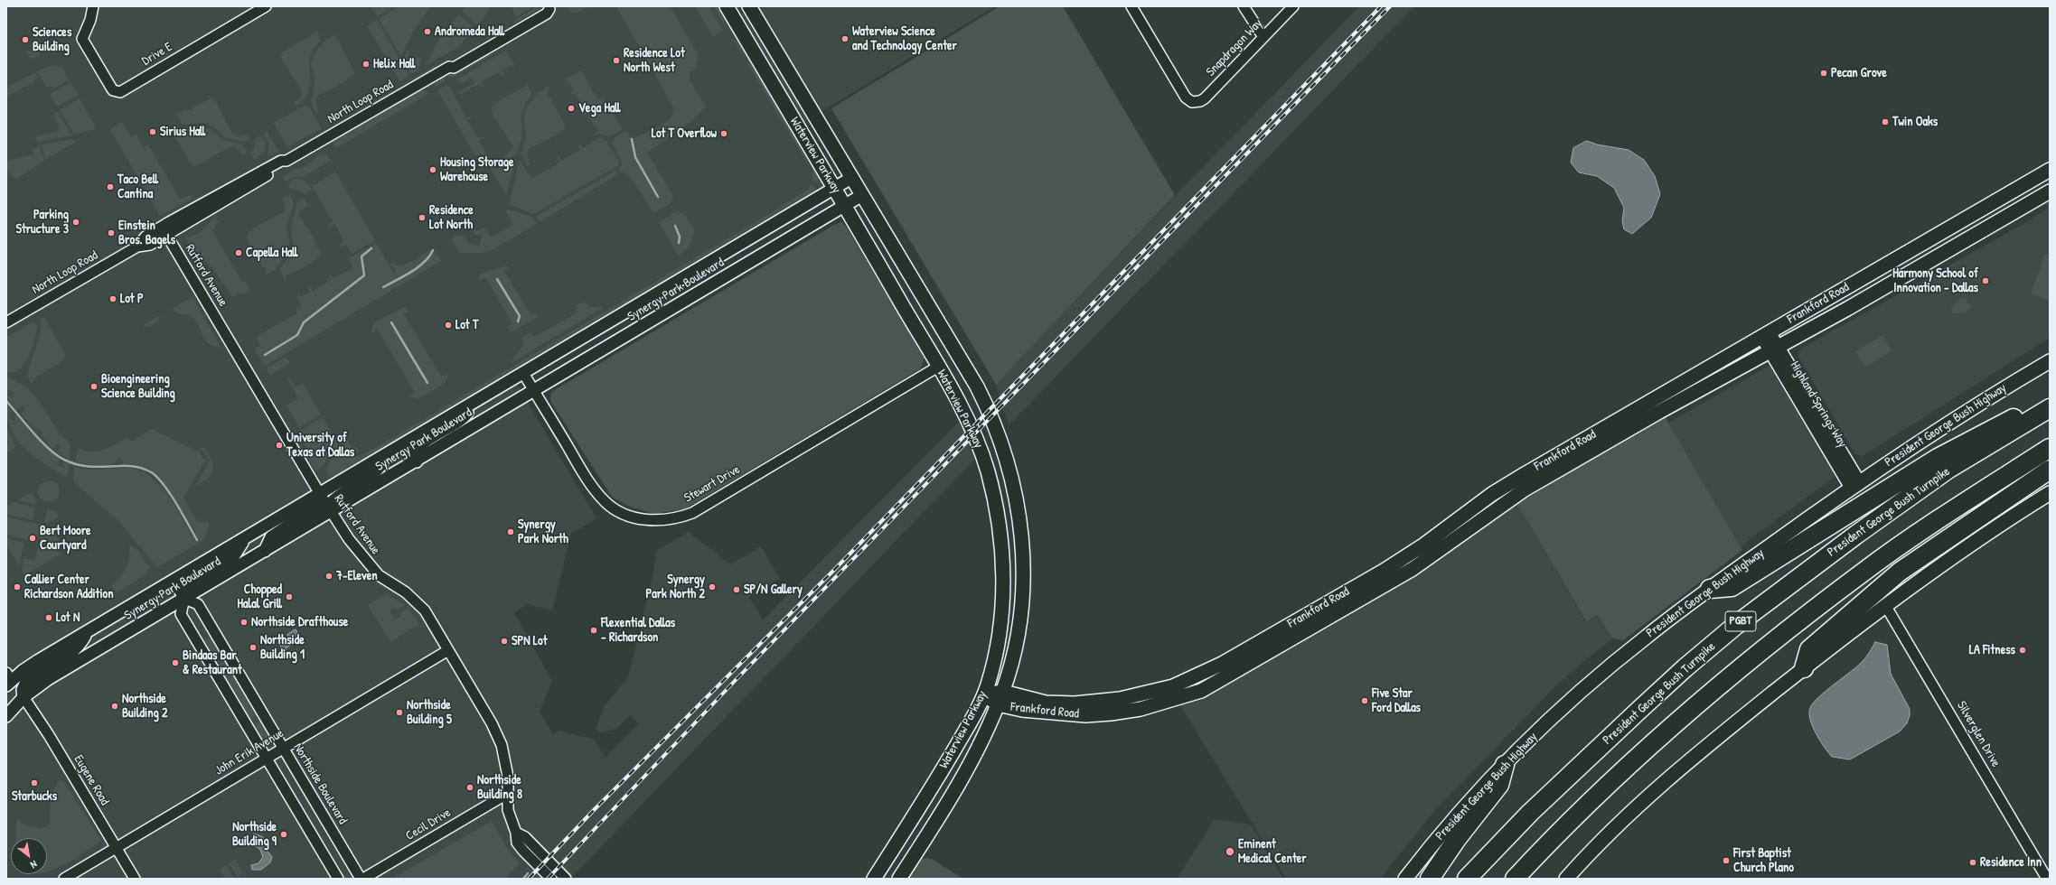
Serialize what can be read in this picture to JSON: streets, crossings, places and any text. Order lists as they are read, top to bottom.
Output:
{
  "streets": {
    "highway": ["President George Bush Turnpike", "PGBT"],
    "main road": ["Waterview Parkway", "Frankford Road", "President George Bush Highway"],
    "street": [
      "Snapdragon Way",
      "Drive E",
      "North Loop Road",
      "Rutford Avenue",
      "Synergy Park Boulevard",
      "Highland Springs Way",
      "Stewart Drive",
      "Silverglen Drive",
      "John Erik Avenue",
      "Eugene Road",
      "Northside Boulevard",
      "Cecil Drive"
    ]
  },
  "crossings": [
    ["North Loop Road", "Rutford Avenue"],
    ["Waterview Parkway", "Synergy Park Boulevard"],
    ["Waterview Parkway", "Frankford Road"],
    ["Waterview Parkway", "Stewart Drive"],
    ["Rutford Avenue", "Synergy Park Boulevard"],
    ["Rutford Avenue", "John Erik Avenue"],
    ["Rutford Avenue", "Cecil Drive"],
    ["Synergy Park Boulevard", "Stewart Drive"],
    ["Synergy Park Boulevard", "Eugene Road"],
    ["Synergy Park Boulevard", "Northside Boulevard"],
    ["Frankford Road", "Highland Springs Way"],
    ["Highland Springs Way", "President George Bush Highway"],
    ["John Erik Avenue", "Eugene Road"],
    ["John Erik Avenue", "Northside Boulevard"],
    ["Northside Boulevard", "Cecil Drive"]
  ],
  "places": [
    "Andromeda Hall",
    "Waterview Science and Technology Center",
    "Sciences Building",
    "Residence Lot North West",
    "Helix Hall",
    "Pecan Grove",
    "Vega Hall",
    "Twin Oaks",
    "Sirius Hall",
    "Lot T Overflow",
    "Housing Storage Warehouse",
    "Taco Bell Cantina",
    "Residence Lot North",
    "Parking Structure 3",
    "Einstein Bros. Bagels",
    "Capella Hall",
    "Harmony School of Innovation - Dallas",
    "Lot P",
    "Lot T",
    "Bioengineering Science Building",
    "University of Texas at Dallas",
    "Synergy Park North",
    "Bert Moore Courtyard",
    "7-Eleven",
    "Callier Center Richardson Addition",
    "Synergy Park North 2",
    "SP/N Gallery",
    "Chopped Halal Grill",
    "Lot N",
    "Northside Drafthouse",
    "Flexential Dallas - Richardson",
    "SPN Lot",
    "Northside Building 1",
    "LA Fitness",
    "Bindaas Bar & Restaurant",
    "Five Star Ford Dallas",
    "Northside Building 2",
    "Northside Building 5",
    "Starbucks",
    "Northside Building 8",
    "Northside Building 9",
    "Eminent Medical Center",
    "First Baptist Church Plano",
    "Residence Inn"
  ],
  "north": "bottom right"
}
